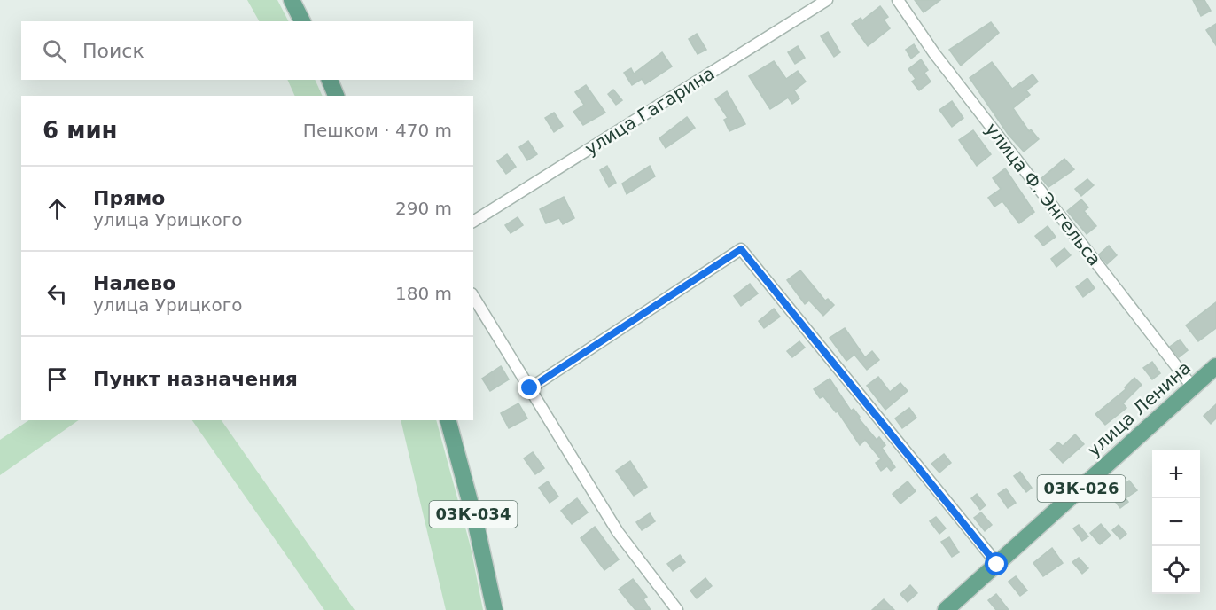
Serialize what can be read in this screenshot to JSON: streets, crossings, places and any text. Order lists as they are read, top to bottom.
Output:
{
  "streets": {
    "main road": ["улица Ленина", "03К-026", "03К-034"],
    "street": ["улица Гагарина", "улица Ф. Энгельса"]
  },
  "crossings": [
    ["улица Ф. Энгельса", "улица Ленина"]
  ],
  "page": {
    "search": "Поиск",
    "heading": ["6 мин", "Пешком · 470 m"],
    "list": [
      ["Прямо", "улица Урицкого", "290 m"],
      ["Налево", "улица Урицкого", "180 m"],
      "Пункт назначения"
    ],
    "map_buttons": ["+", "−"]
  }
}
